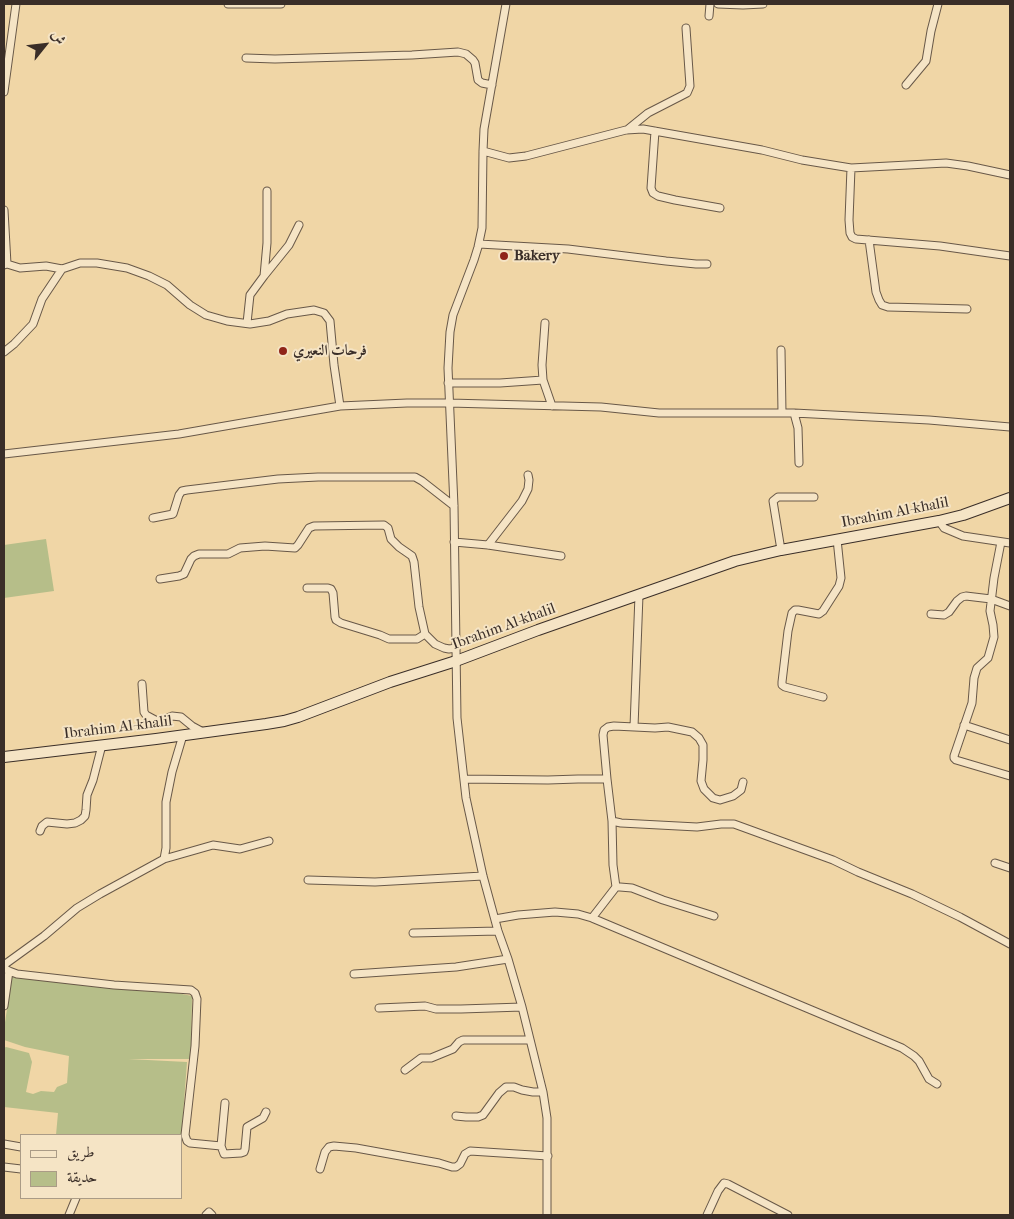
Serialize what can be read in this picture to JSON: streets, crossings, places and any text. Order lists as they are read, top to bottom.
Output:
{
  "streets": {
    "street": ["Ibrahim Al-khalil"]
  },
  "places": ["Bakery", "فرحات النعيري"],
  "legend": ["طريق", "حديقة"],
  "north": "top right"
}
